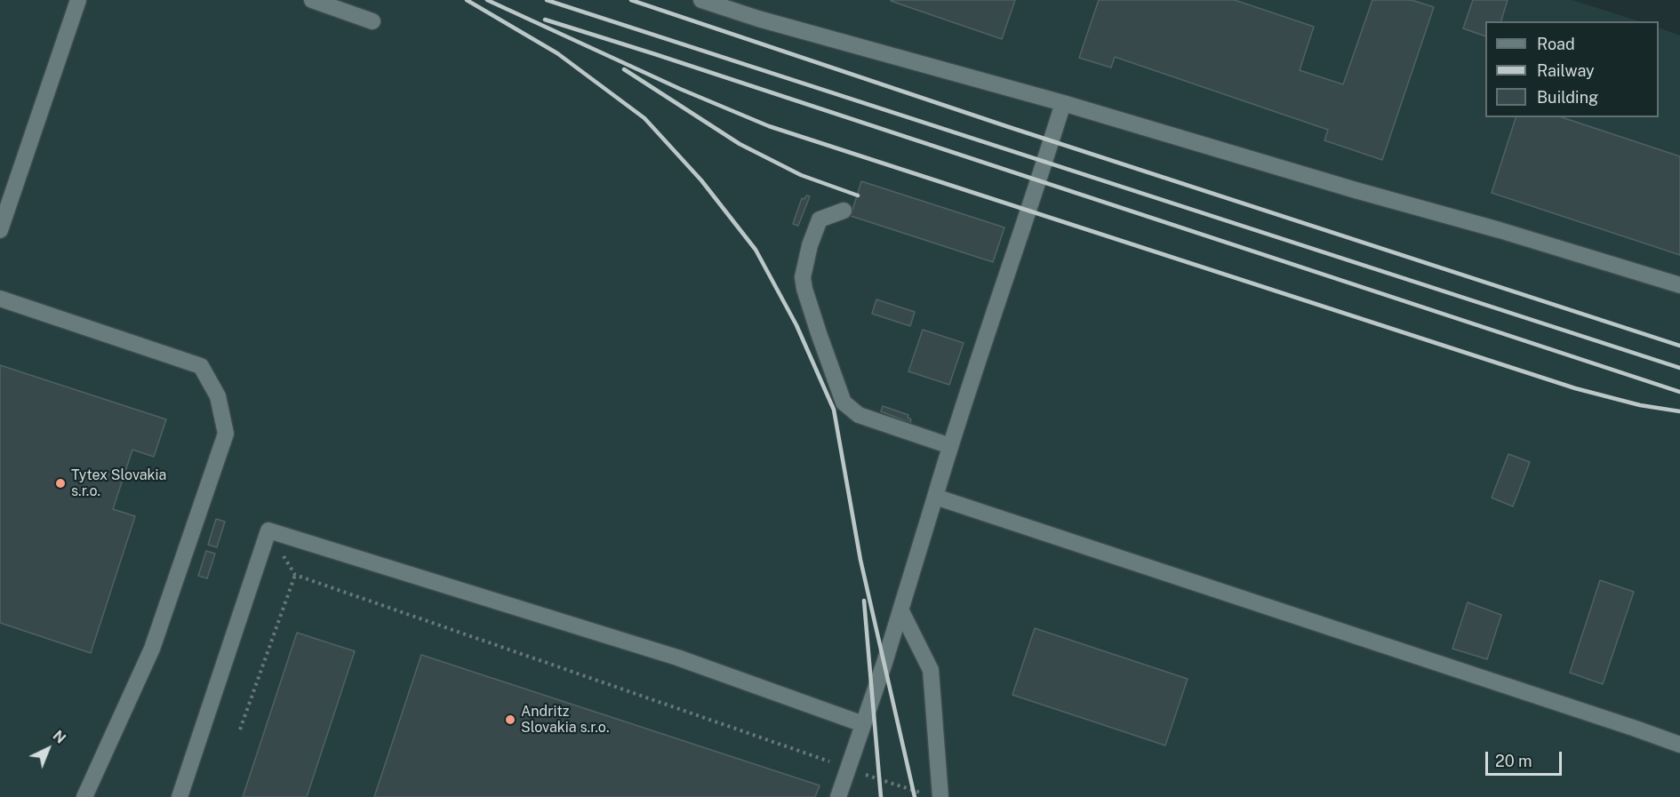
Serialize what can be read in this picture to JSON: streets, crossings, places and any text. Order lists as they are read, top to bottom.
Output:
{
  "places": ["Tytex Slovakia s.r.o.", "Andritz Slovakia s.r.o."],
  "legend": ["Road", "Railway", "Building"],
  "scale_bar": "20 m",
  "north": "top right"
}
